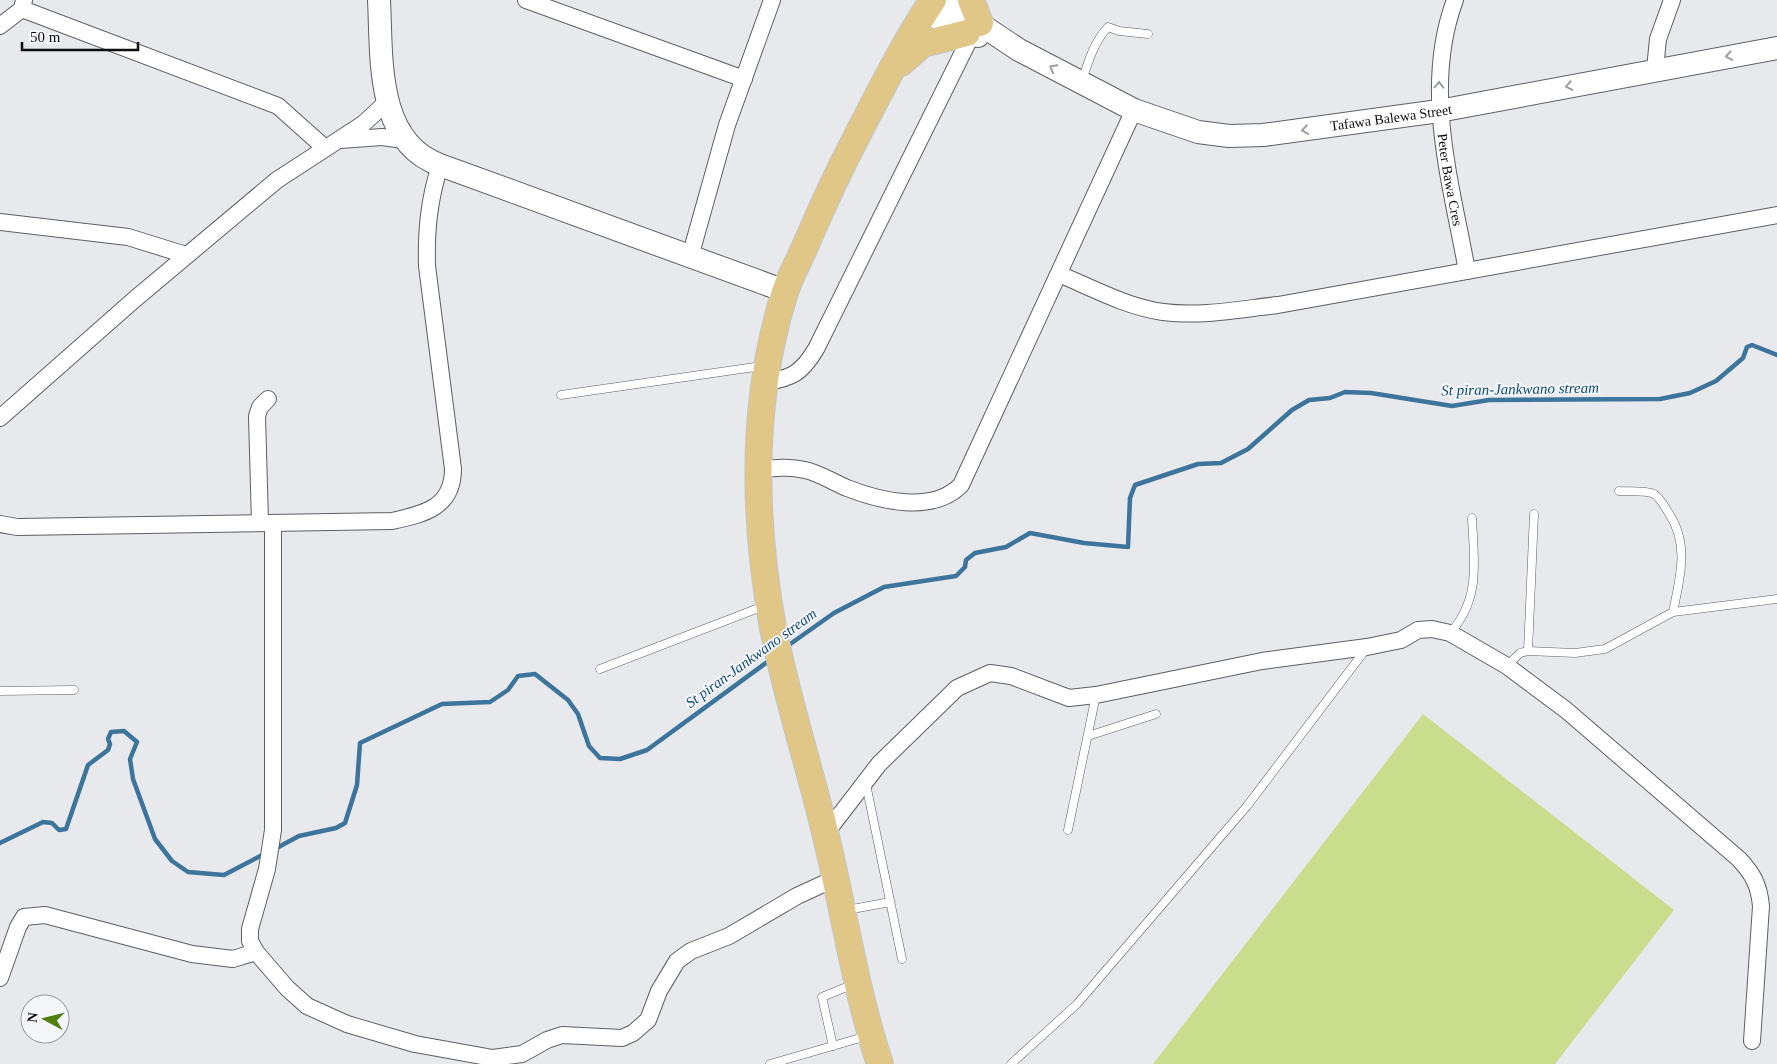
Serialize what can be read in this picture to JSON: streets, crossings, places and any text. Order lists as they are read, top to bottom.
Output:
{
  "streets": {
    "street": ["Tafawa Balewa Street", "Peter Bawa Cres"]
  },
  "crossings": [
    ["Tafawa Balewa Street", "Peter Bawa Cres"]
  ],
  "one_way": ["Peter Bawa Cres"],
  "water": ["St piran-Jankwano stream"],
  "scale_bar": "50 m",
  "north": "left"
}
